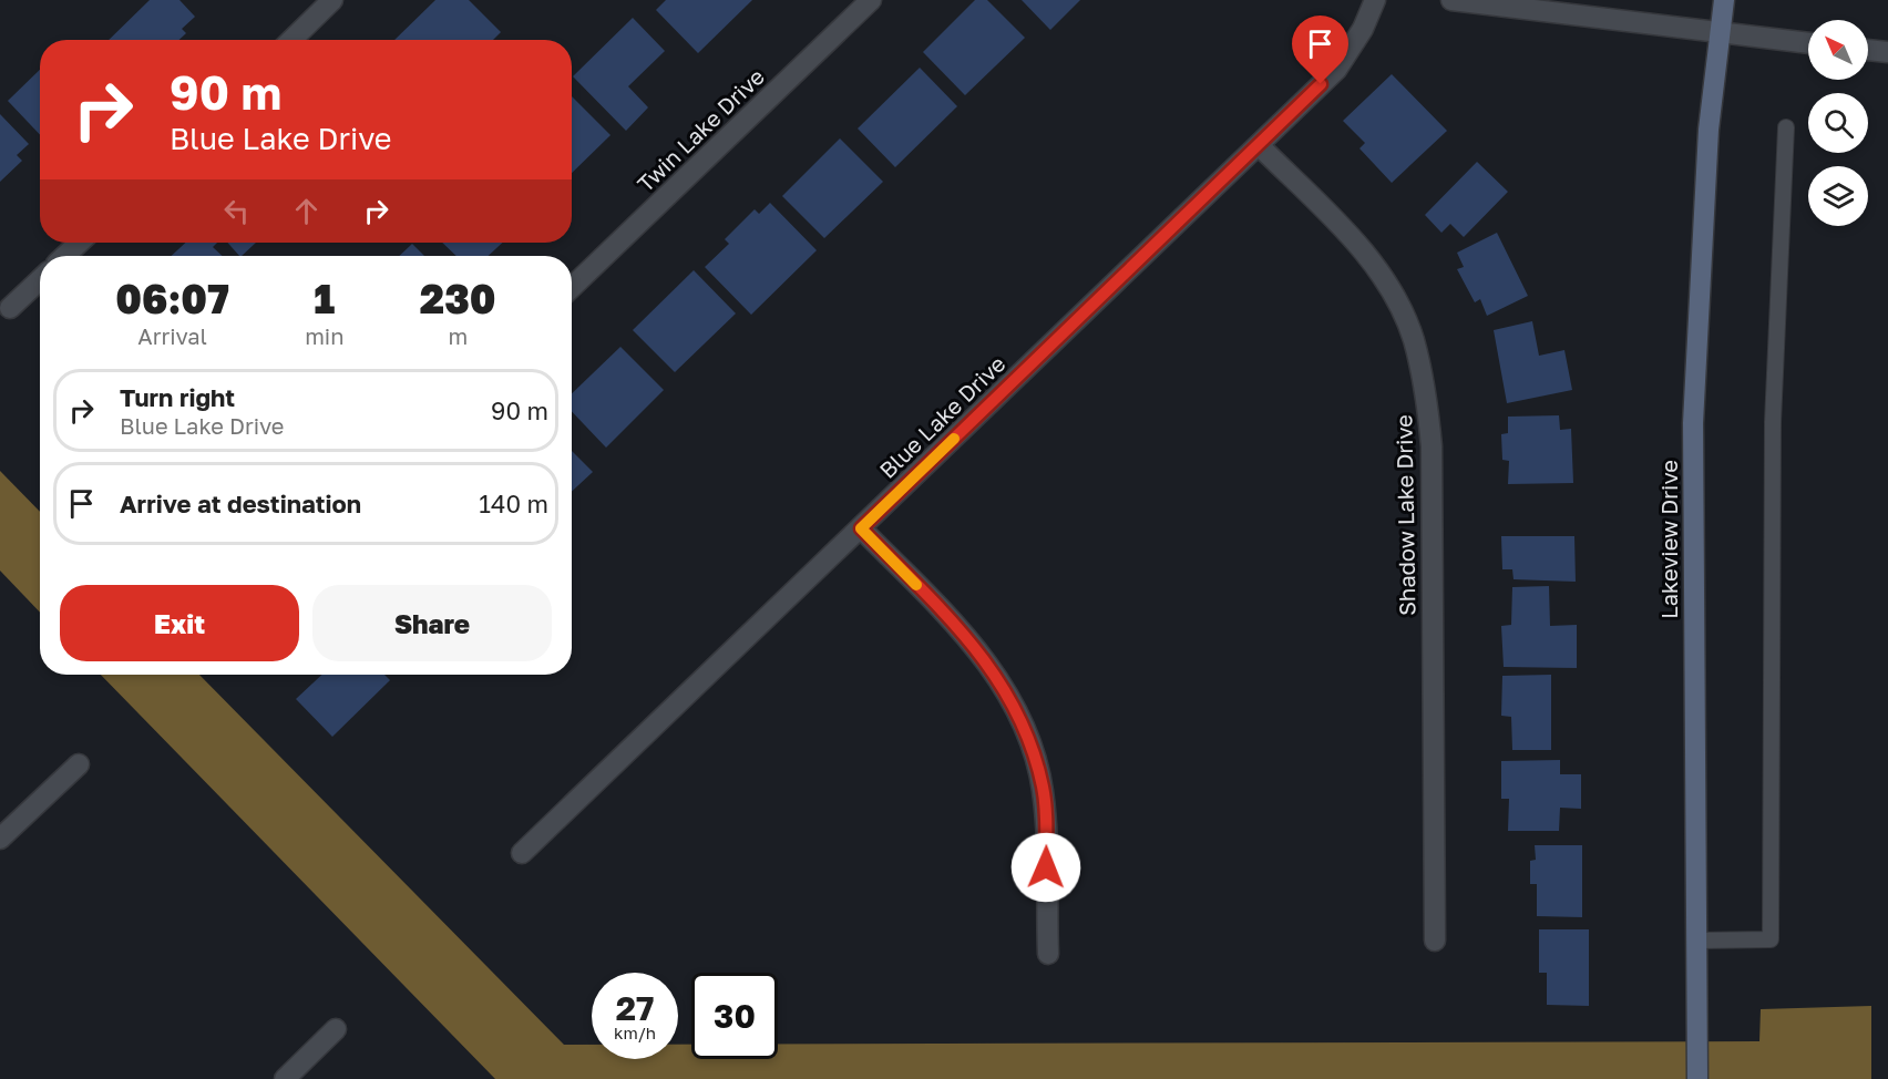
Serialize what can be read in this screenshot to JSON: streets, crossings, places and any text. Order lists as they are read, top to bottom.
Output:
{
  "streets": {
    "street": [
      "Twin Lake Drive",
      "Blue Lake Drive",
      "Shadow Lake Drive",
      "Lakeview Drive"
    ]
  },
  "crossings": [
    ["Blue Lake Drive", "Shadow Lake Drive"]
  ],
  "north": "top left",
  "page": {
    "turn": ["90 m", "Blue Lake Drive"],
    "eta": [
      "06:07",
      "Arrival",
      "1",
      "min",
      "230",
      "m"
    ],
    "list": [
      {
        "name": "Turn right",
        "note": "Blue Lake Drive",
        "value": "90 m"
      },
      {
        "name": "Arrive at destination",
        "value": "140 m"
      }
    ],
    "buttons": ["Exit", "Share"],
    "speed": "27 km/h",
    "limit": "30"
  }
}
